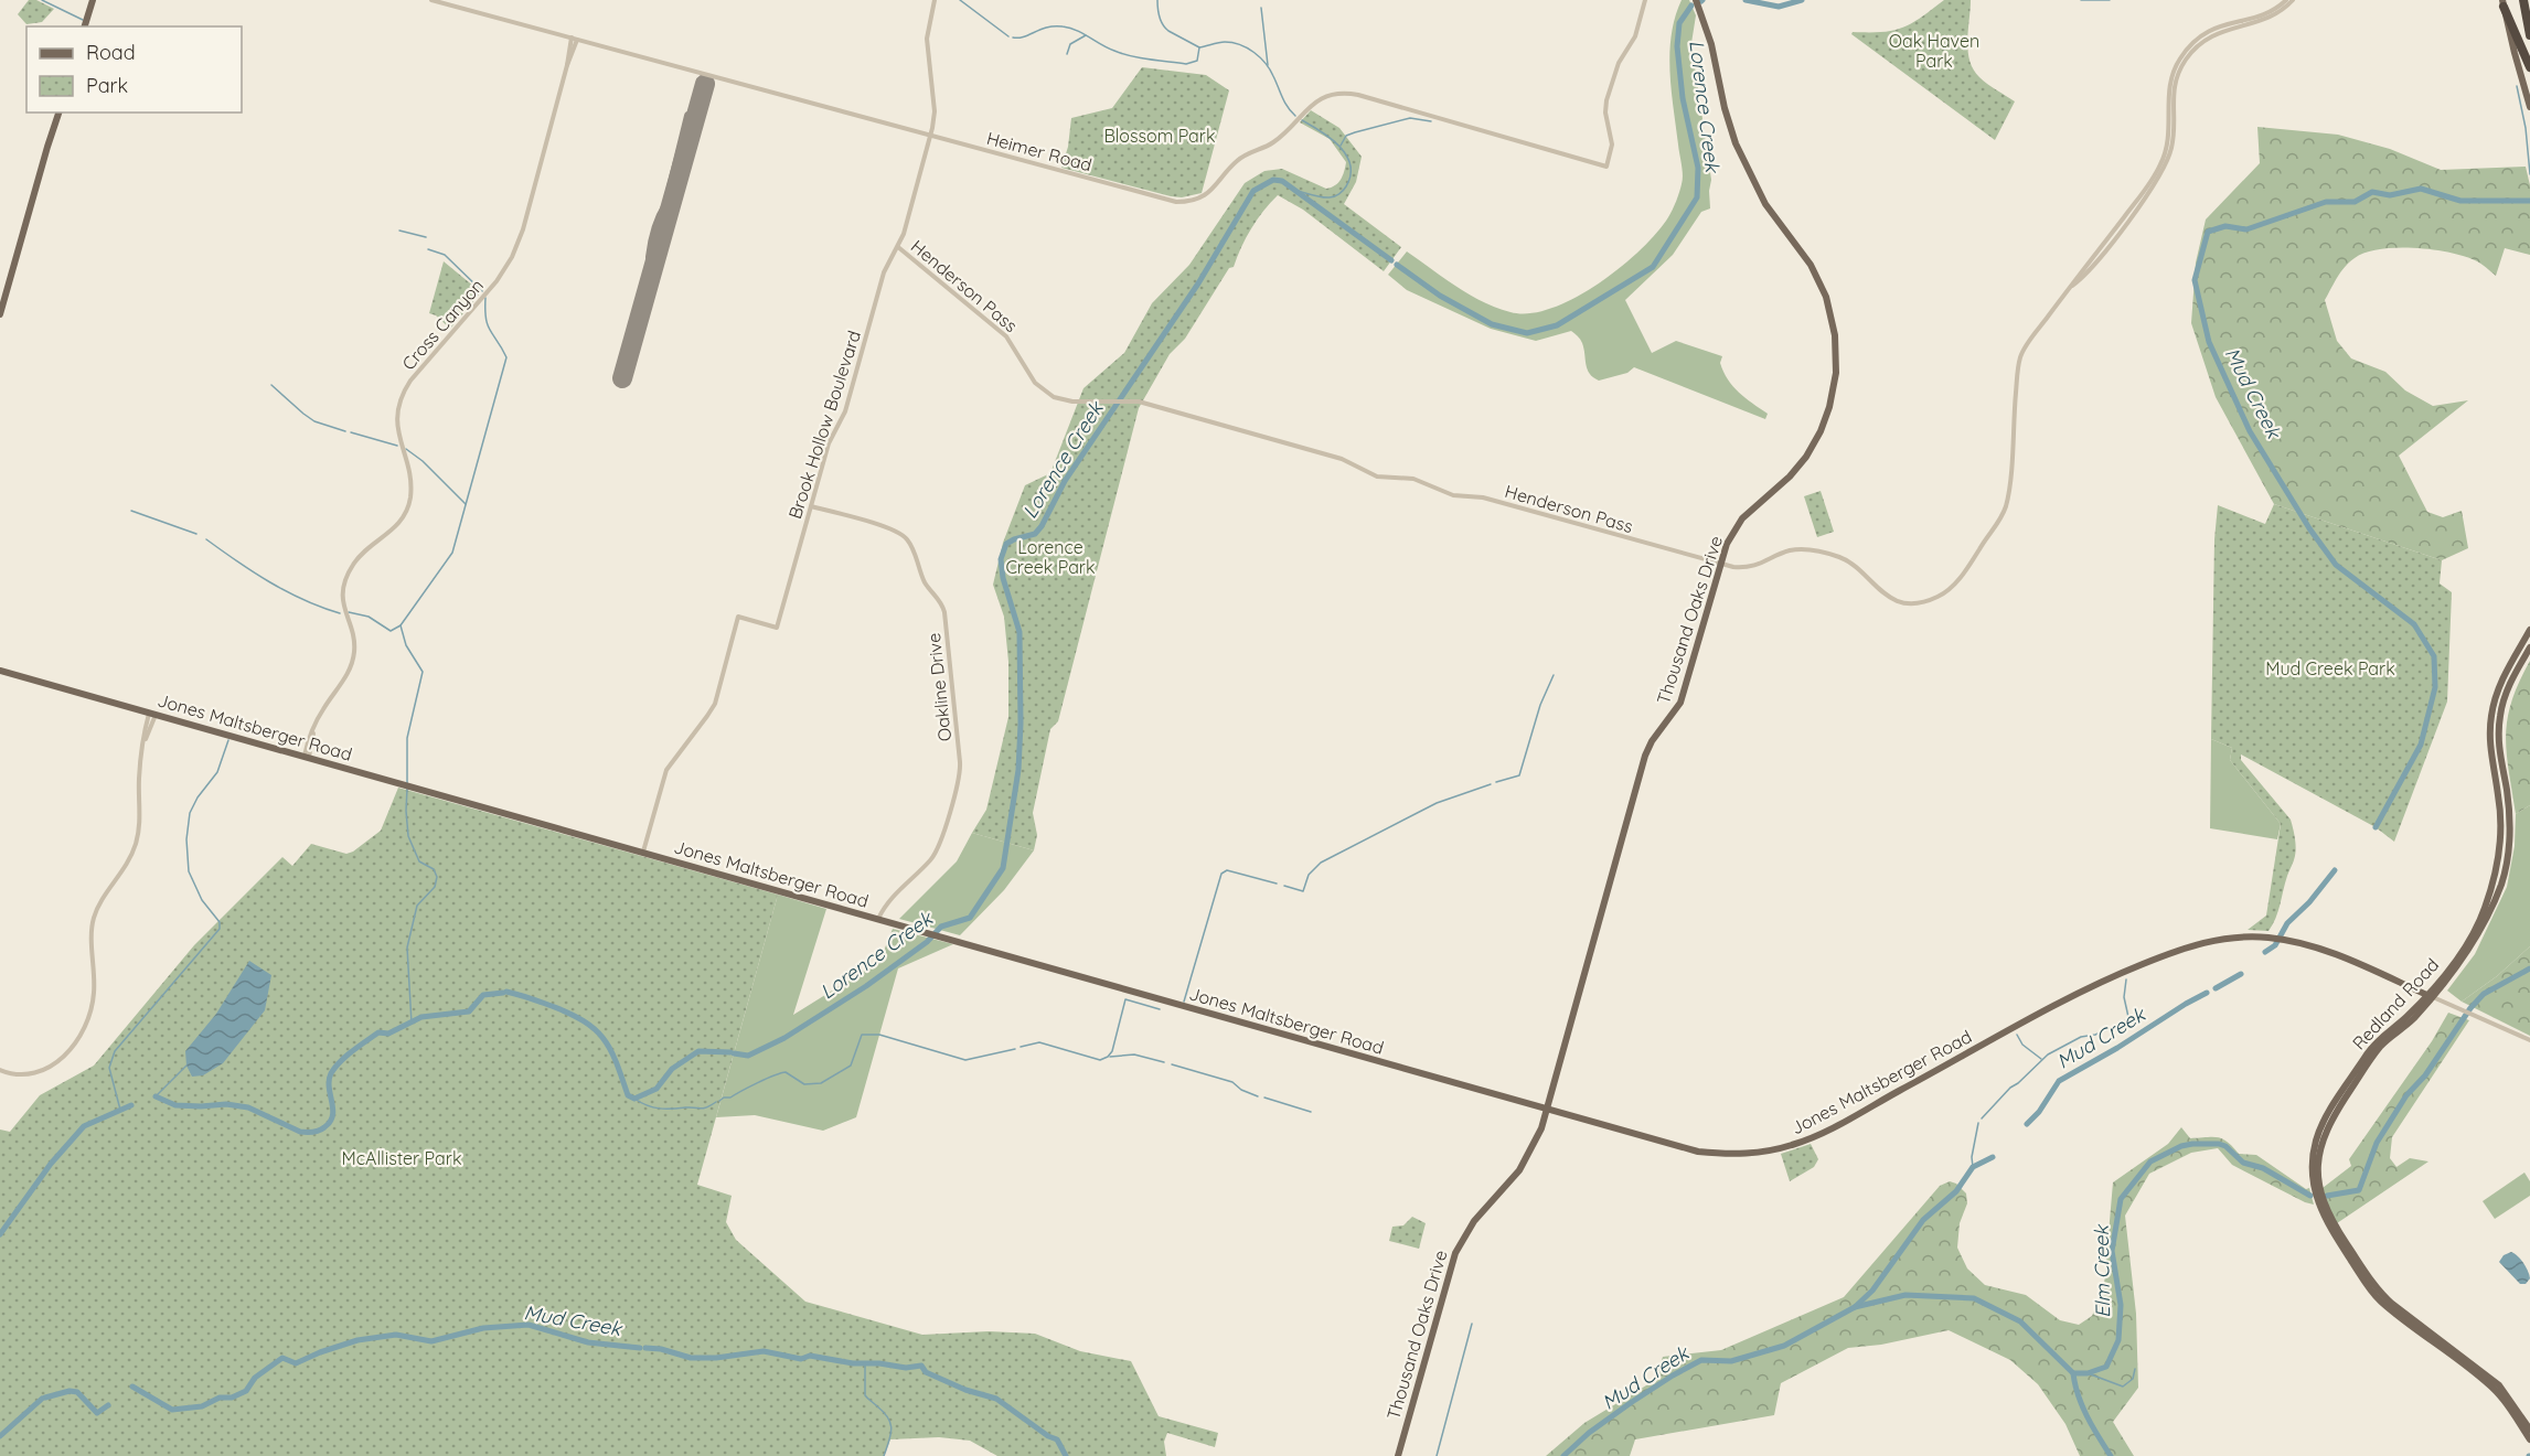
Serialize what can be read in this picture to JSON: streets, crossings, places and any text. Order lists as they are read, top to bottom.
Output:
{
  "streets": {
    "main road": ["Thousand Oaks Drive", "Jones Maltsberger Road", "Redland Road"],
    "street": [
      "Heimer Road",
      "Henderson Pass",
      "Cross Canyon",
      "Brook Hollow Boulevard",
      "Oakline Drive"
    ]
  },
  "crossings": [
    ["Heimer Road", "Cross Canyon"],
    ["Heimer Road", "Brook Hollow Boulevard"],
    ["Henderson Pass", "Brook Hollow Boulevard"],
    ["Henderson Pass", "Thousand Oaks Drive"],
    ["Cross Canyon", "Jones Maltsberger Road"],
    ["Brook Hollow Boulevard", "Oakline Drive"],
    ["Brook Hollow Boulevard", "Jones Maltsberger Road"],
    ["Thousand Oaks Drive", "Jones Maltsberger Road"],
    ["Oakline Drive", "Jones Maltsberger Road"],
    ["Jones Maltsberger Road", "Redland Road"]
  ],
  "water": ["Lorence Creek", "Mud Creek", "Elm Creek"],
  "parks": [
    "Oak Haven Park",
    "Blossom Park",
    "Lorence Creek Park",
    "Mud Creek Park",
    "McAllister Park"
  ],
  "legend": ["Road", "Park"]
}
